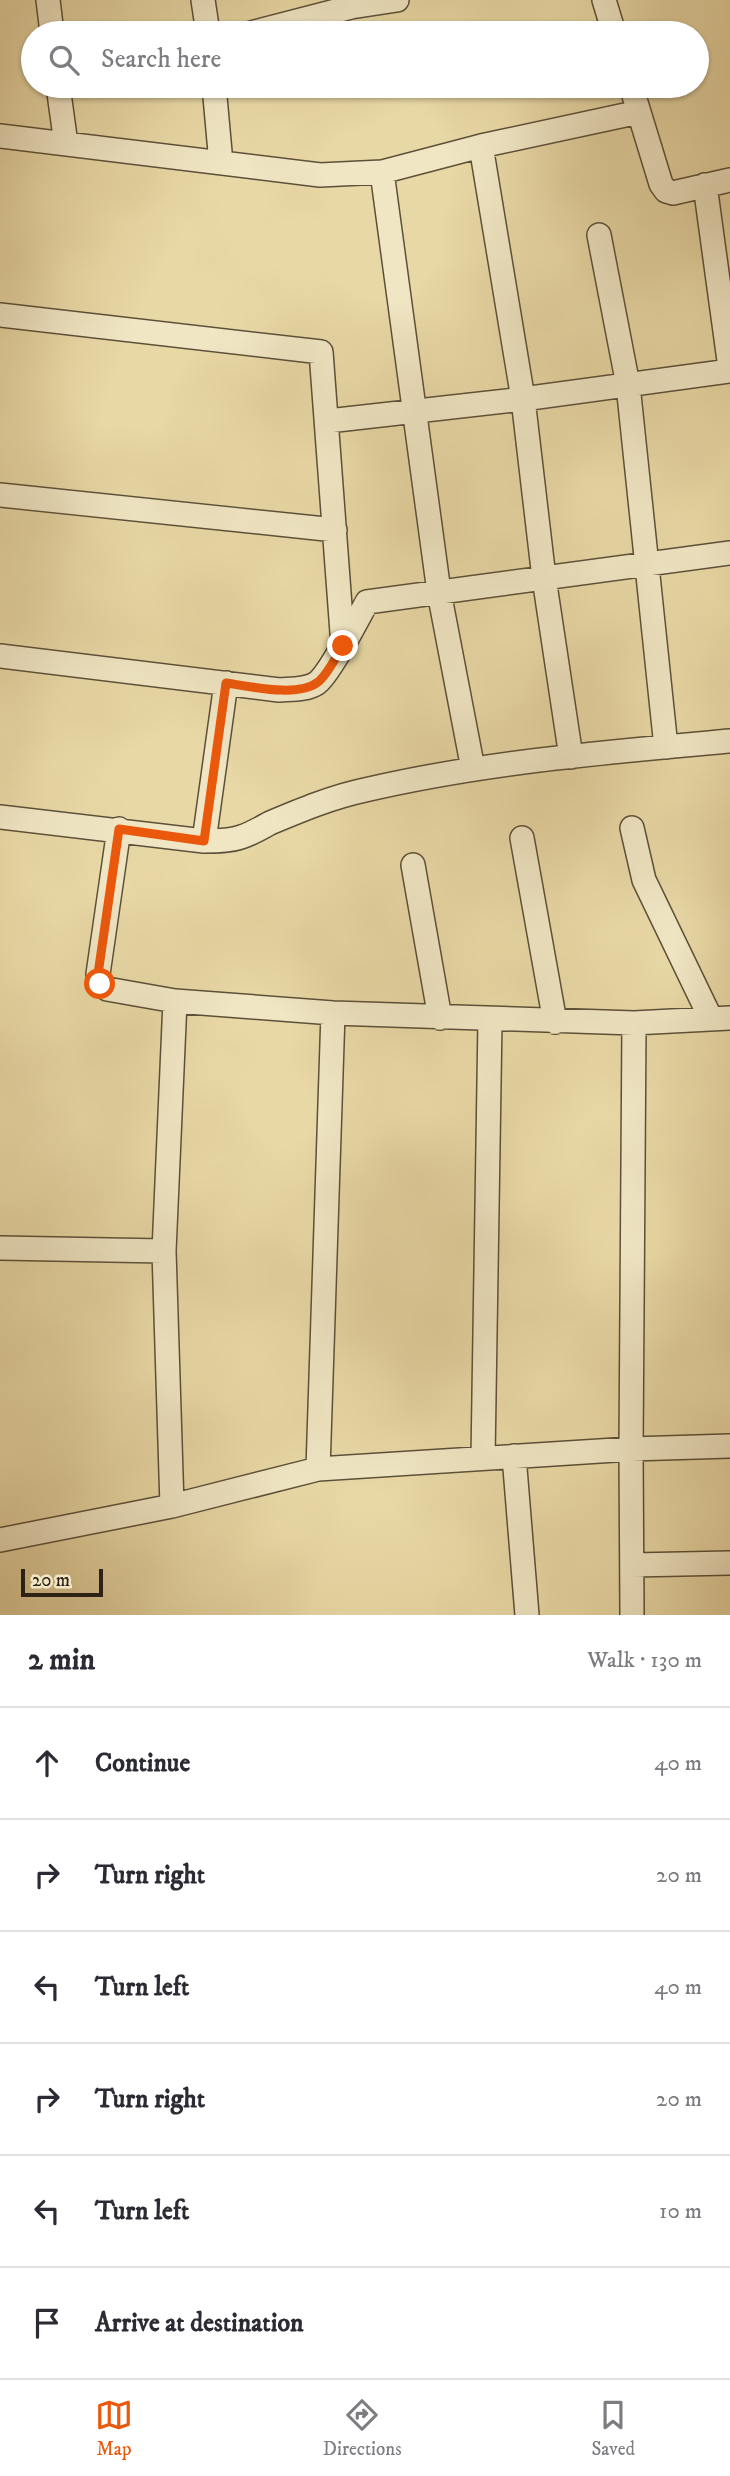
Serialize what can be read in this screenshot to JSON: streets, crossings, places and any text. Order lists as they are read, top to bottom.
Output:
{
  "scale_bar": "20 m",
  "page": {
    "search": "Search here",
    "scale": "20 m",
    "heading": ["2 min", "Walk · 130 m"],
    "list": [
      ["Continue", "40 m"],
      ["Turn right", "20 m"],
      ["Turn left", "40 m"],
      ["Turn right", "20 m"],
      ["Turn left", "10 m"],
      "Arrive at destination"
    ],
    "nav": ["Map", "Directions", "Saved"]
  }
}
